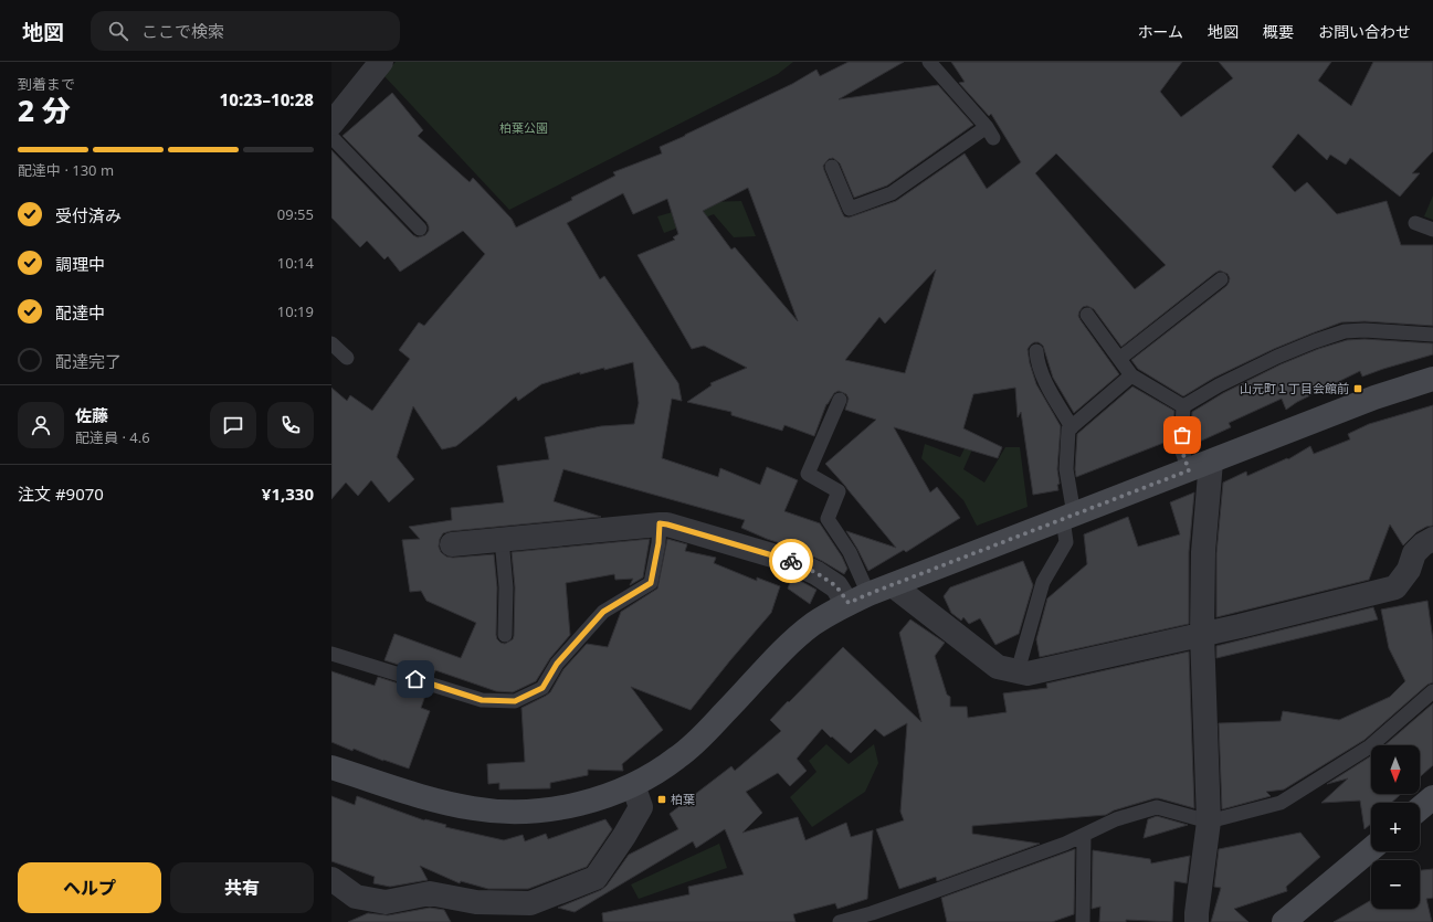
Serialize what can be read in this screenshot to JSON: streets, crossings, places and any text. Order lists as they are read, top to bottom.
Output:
{
  "parks": ["柏葉公園"],
  "places": {
    "transit": ["山元町１丁目会館前", "柏葉"]
  },
  "north": "bottom",
  "page": {
    "header": "地図",
    "search": "ここで検索",
    "nav": [
      "ホーム",
      "地図",
      "概要",
      "お問い合わせ"
    ],
    "heading": ["2 分", "到着まで", "10:23–10:28"],
    "panel": [
      "佐藤",
      "配達員 · 4.6",
      "注文 #9070",
      "¥1,330"
    ],
    "bar": "配達中 · 130 m",
    "list": [
      ["受付済み", "09:55"],
      ["調理中", "10:14"],
      ["配達中", "10:19"],
      "配達完了"
    ],
    "map_buttons": ["+", "−"],
    "buttons": ["ヘルプ", "共有"]
  }
}
